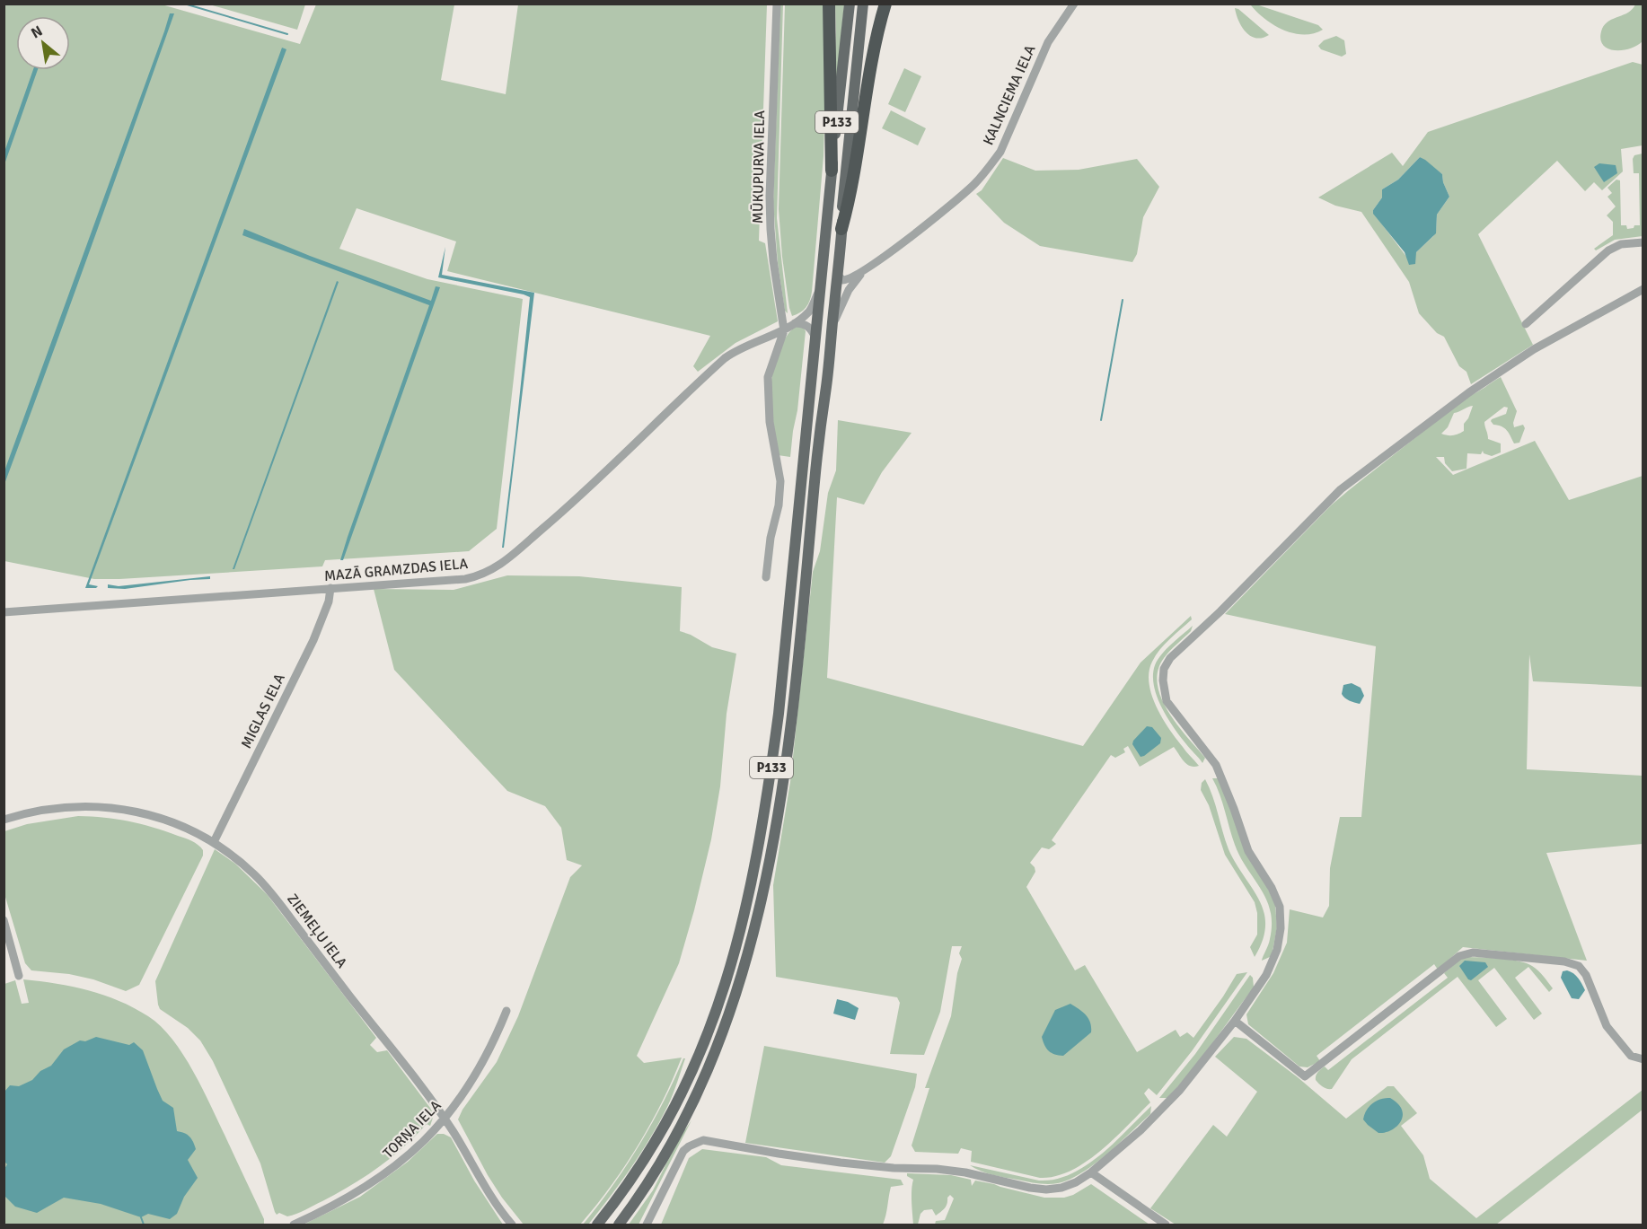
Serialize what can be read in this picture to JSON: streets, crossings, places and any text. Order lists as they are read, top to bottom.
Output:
{
  "streets": {
    "main road": ["P133"],
    "street": [
      "KALNCIEMA IELA",
      "MŪKUPURVA IELA",
      "MAZĀ GRAMZDAS IELA",
      "MIGLAS IELA",
      "ZIEMEĻU IELA",
      "TORŅA IELA"
    ]
  },
  "crossings": [
    ["KALNCIEMA IELA", "P133"],
    ["P133", "MAZĀ GRAMZDAS IELA"],
    ["MŪKUPURVA IELA", "MAZĀ GRAMZDAS IELA"],
    ["MAZĀ GRAMZDAS IELA", "MIGLAS IELA"],
    ["MIGLAS IELA", "ZIEMEĻU IELA"],
    ["ZIEMEĻU IELA", "TORŅA IELA"]
  ],
  "north": "top left"
}
